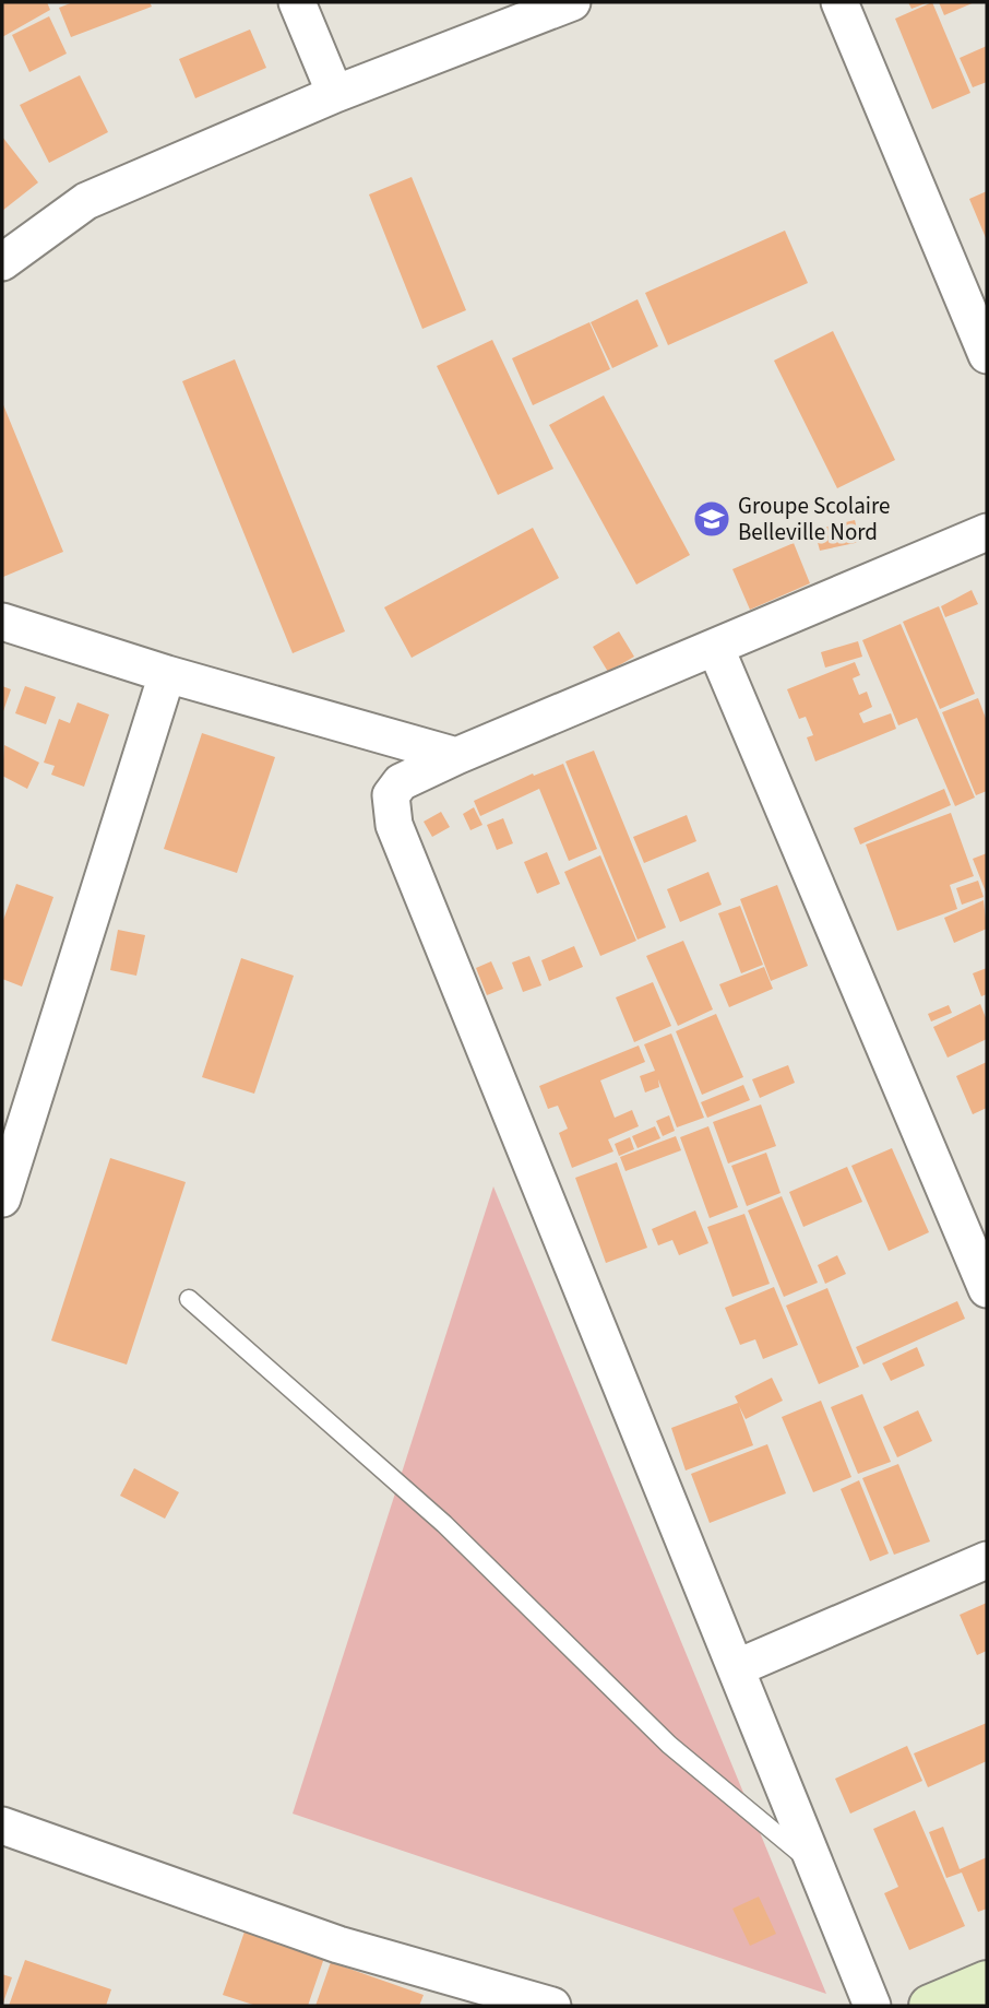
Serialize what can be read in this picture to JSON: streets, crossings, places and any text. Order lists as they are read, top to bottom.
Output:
{
  "places": {
    "school or university": ["Groupe Scolaire Belleville Nord"]
  }
}
